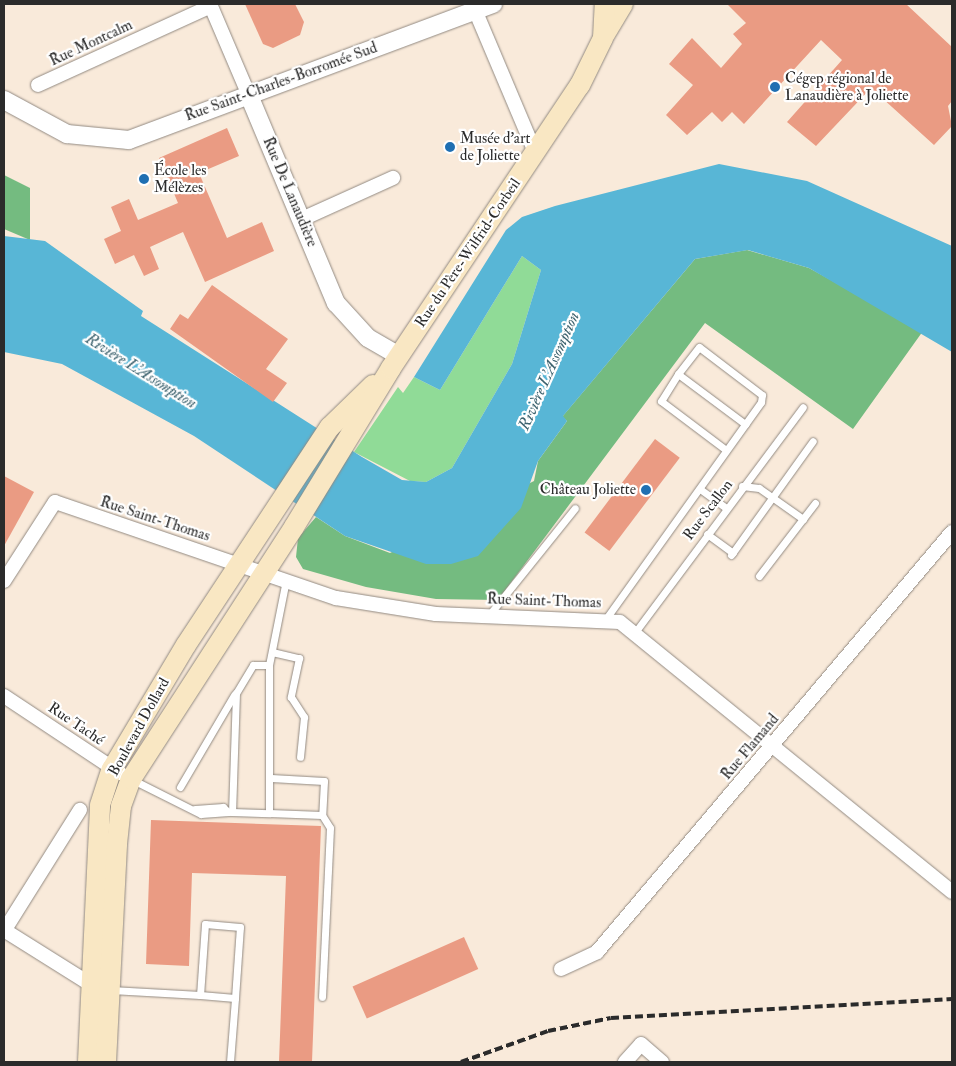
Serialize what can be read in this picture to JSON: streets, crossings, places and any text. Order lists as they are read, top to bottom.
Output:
{
  "streets": {
    "main road": ["Rue du Père-Wilfrid-Corbeil", "Boulevard Dollard"],
    "street": [
      "Rue Montcalm",
      "Rue Saint-Charles-Borromée Sud",
      "Rue De Lanaudière",
      "Rue Saint-Thomas",
      "Rue Taché",
      "Rue Flamand"
    ],
    "lane": ["Rue Scallon"]
  },
  "crossings": [
    ["Rue Montcalm", "Rue De Lanaudière"],
    ["Rue Saint-Charles-Borromée Sud", "Rue De Lanaudière"],
    ["Rue De Lanaudière", "Rue du Père-Wilfrid-Corbeil"],
    ["Rue du Père-Wilfrid-Corbeil", "Boulevard Dollard"],
    ["Rue Scallon", "Rue Saint-Thomas"],
    ["Rue Saint-Thomas", "Boulevard Dollard"],
    ["Rue Saint-Thomas", "Rue Flamand"],
    ["Rue Taché", "Boulevard Dollard"]
  ],
  "water": ["Rivière L'Assomption"],
  "places": [
    "Cégep régional de Lanaudière à Joliette",
    "Musée d'art de Joliette",
    "École les Mélèzes",
    "Château Joliette"
  ]
}
